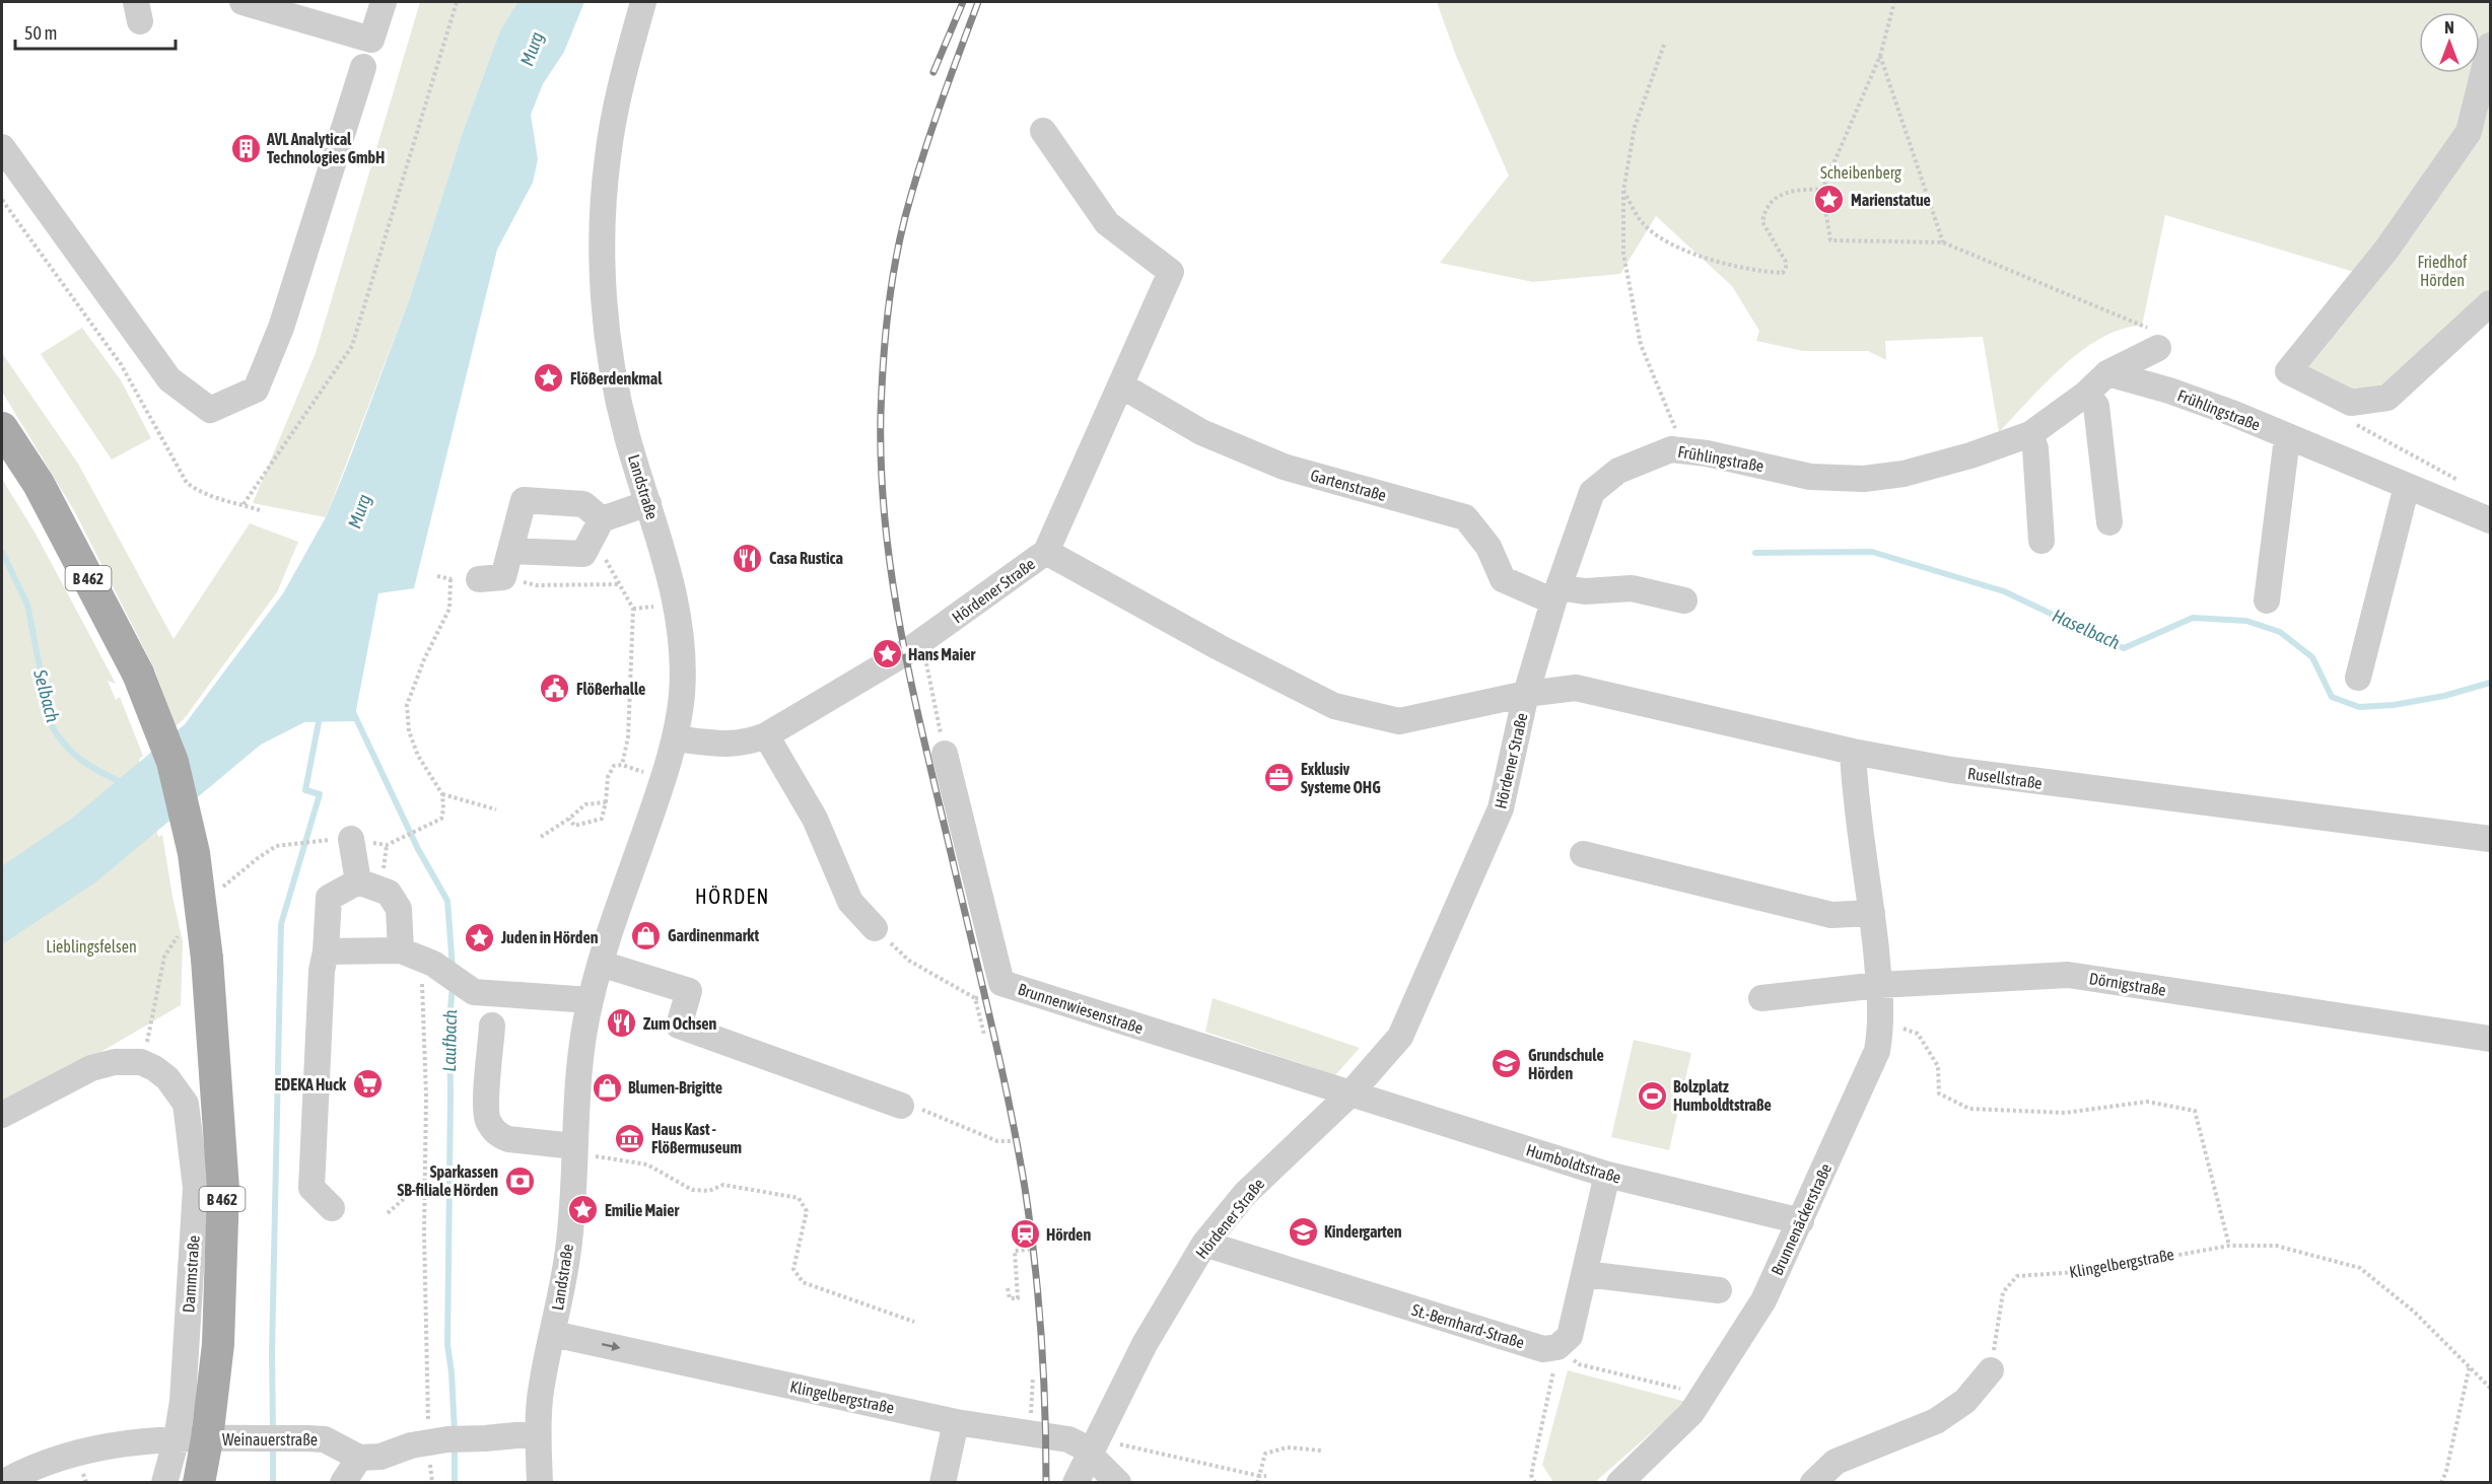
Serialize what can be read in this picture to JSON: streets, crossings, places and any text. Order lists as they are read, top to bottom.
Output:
{
  "streets": {
    "main road": ["B 462"],
    "street": [
      "Frühlingstraße",
      "Gartenstraße",
      "Landstraße",
      "Hördener Straße",
      "Rusellstraße",
      "Dörnigstraße",
      "Brunnenwiesenstraße",
      "Humboldtstraße",
      "Brunnenäckerstraße",
      "Klingelbergstraße",
      "Dammstraße",
      "St.-Bernhard-Straße",
      "Weinauerstraße"
    ]
  },
  "crossings": [
    ["Frühlingstraße", "Gartenstraße"],
    ["Frühlingstraße", "Hördener Straße"],
    ["Frühlingstraße", "Rusellstraße"],
    ["Landstraße", "Hördener Straße"],
    ["Landstraße", "Klingelbergstraße"],
    ["B 462", "Dammstraße"],
    ["B 462", "Weinauerstraße"],
    ["Hördener Straße", "Rusellstraße"],
    ["Hördener Straße", "Brunnenwiesenstraße"],
    ["Hördener Straße", "Humboldtstraße"],
    ["Hördener Straße", "Klingelbergstraße"],
    ["Hördener Straße", "St.-Bernhard-Straße"],
    ["Rusellstraße", "Brunnenäckerstraße"],
    ["Dörnigstraße", "Brunnenäckerstraße"],
    ["Brunnenwiesenstraße", "Humboldtstraße"],
    ["Humboldtstraße", "Brunnenäckerstraße"],
    ["Dammstraße", "Weinauerstraße"]
  ],
  "districts": ["HÖRDEN"],
  "water": [
    "Murg",
    "Haselbach",
    "Selbach",
    "Laufbach"
  ],
  "parks": ["Scheibenberg", "Friedhof Hörden", "Lieblingsfelsen"],
  "places": {
    "building": ["AVL Analytical Technologies GmbH"],
    "place": [
      "Marienstatue",
      "Flößerdenkmal",
      "Hans Maier",
      "Juden in Hörden",
      "Emilie Maier"
    ],
    "restaurant": ["Casa Rustica", "Zum Ochsen"],
    "public building": ["Flößerhalle"],
    "office": ["Exklusiv Systeme OHG"],
    "shop": ["Gardinenmarkt", "Blumen-Brigitte"],
    "school or university": ["Grundschule Hörden", "Kindergarten"],
    "supermarket": ["EDEKA Huck"],
    "sports": ["Bolzplatz Humboldtstraße"],
    "museum": ["Haus Kast - Flößermuseum"],
    "bank": ["Sparkassen SB-filiale Hörden"],
    "station": ["Hörden"]
  },
  "scale_bar": "50 m",
  "north": "top"
}
